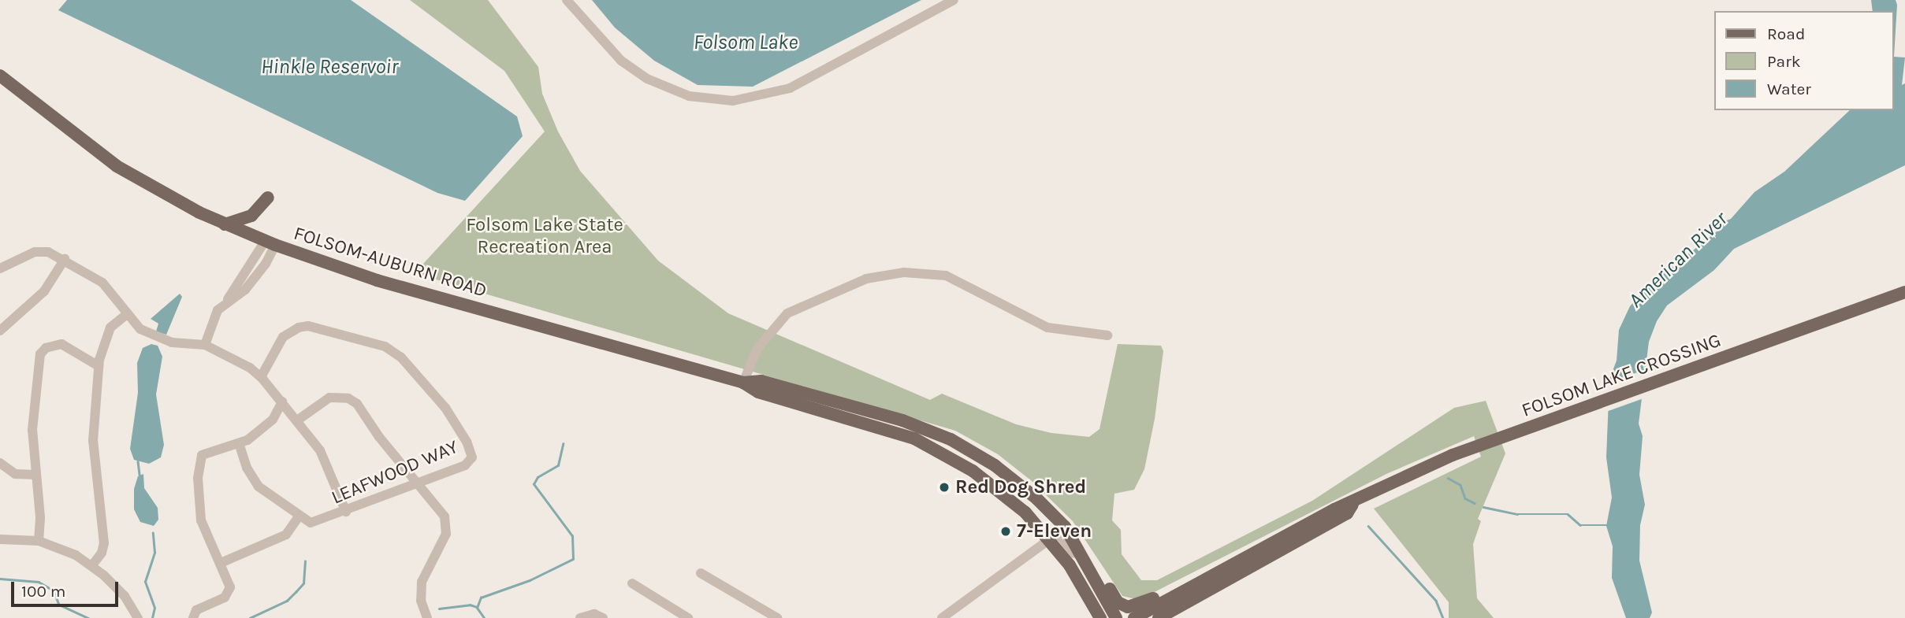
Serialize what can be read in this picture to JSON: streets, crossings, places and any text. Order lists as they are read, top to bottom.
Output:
{
  "streets": {
    "main road": ["FOLSOM-AUBURN ROAD", "FOLSOM LAKE CROSSING"],
    "street": ["LEAFWOOD WAY"]
  },
  "water": ["Folsom Lake", "Hinkle Reservoir", "American River"],
  "parks": ["Folsom Lake State Recreation Area"],
  "places": ["Red Dog Shred", "7-Eleven"],
  "legend": ["Road", "Park", "Water"],
  "scale_bar": "100 m"
}
